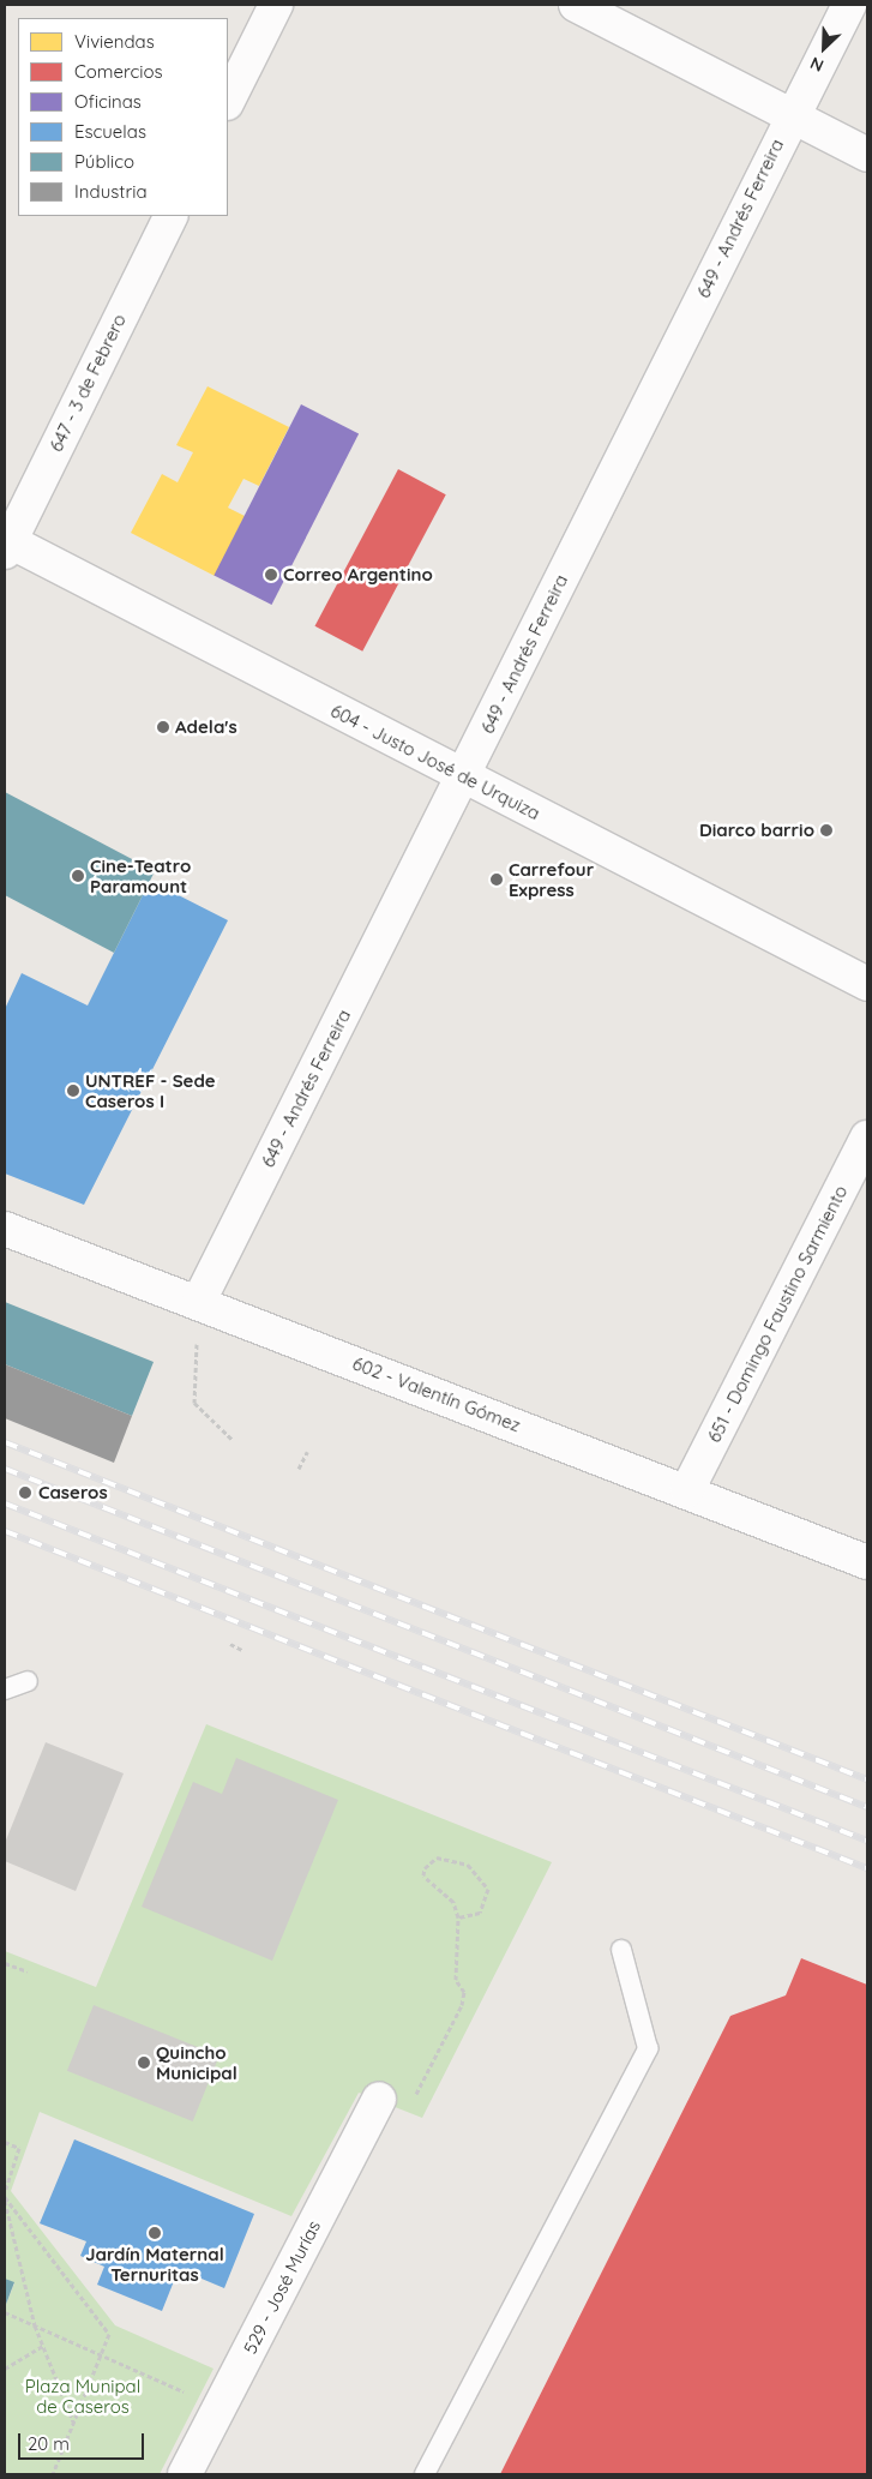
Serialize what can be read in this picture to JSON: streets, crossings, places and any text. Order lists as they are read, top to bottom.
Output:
{
  "streets": {
    "street": [
      "649 - Andrés Ferreira",
      "647 - 3 de Febrero",
      "604 - Justo José de Urquiza",
      "651 - Domingo Faustino Sarmiento",
      "602 - Valentín Gómez",
      "529 - José Murías"
    ]
  },
  "crossings": [
    ["649 - Andrés Ferreira", "604 - Justo José de Urquiza"],
    ["649 - Andrés Ferreira", "602 - Valentín Gómez"],
    ["647 - 3 de Febrero", "604 - Justo José de Urquiza"],
    ["651 - Domingo Faustino Sarmiento", "602 - Valentín Gómez"]
  ],
  "parks": ["Plaza Munipal de Caseros"],
  "places": [
    "Correo Argentino",
    "Adela's",
    "Diarco barrio",
    "Cine-Teatro Paramount",
    "Carrefour Express",
    "UNTREF - Sede Caseros I",
    "Caseros",
    "Quincho Municipal",
    "Jardín Maternal Ternuritas"
  ],
  "legend": [
    "Viviendas",
    "Comercios",
    "Oficinas",
    "Escuelas",
    "Público",
    "Industria"
  ],
  "scale_bar": "20 m",
  "north": "bottom left"
}
